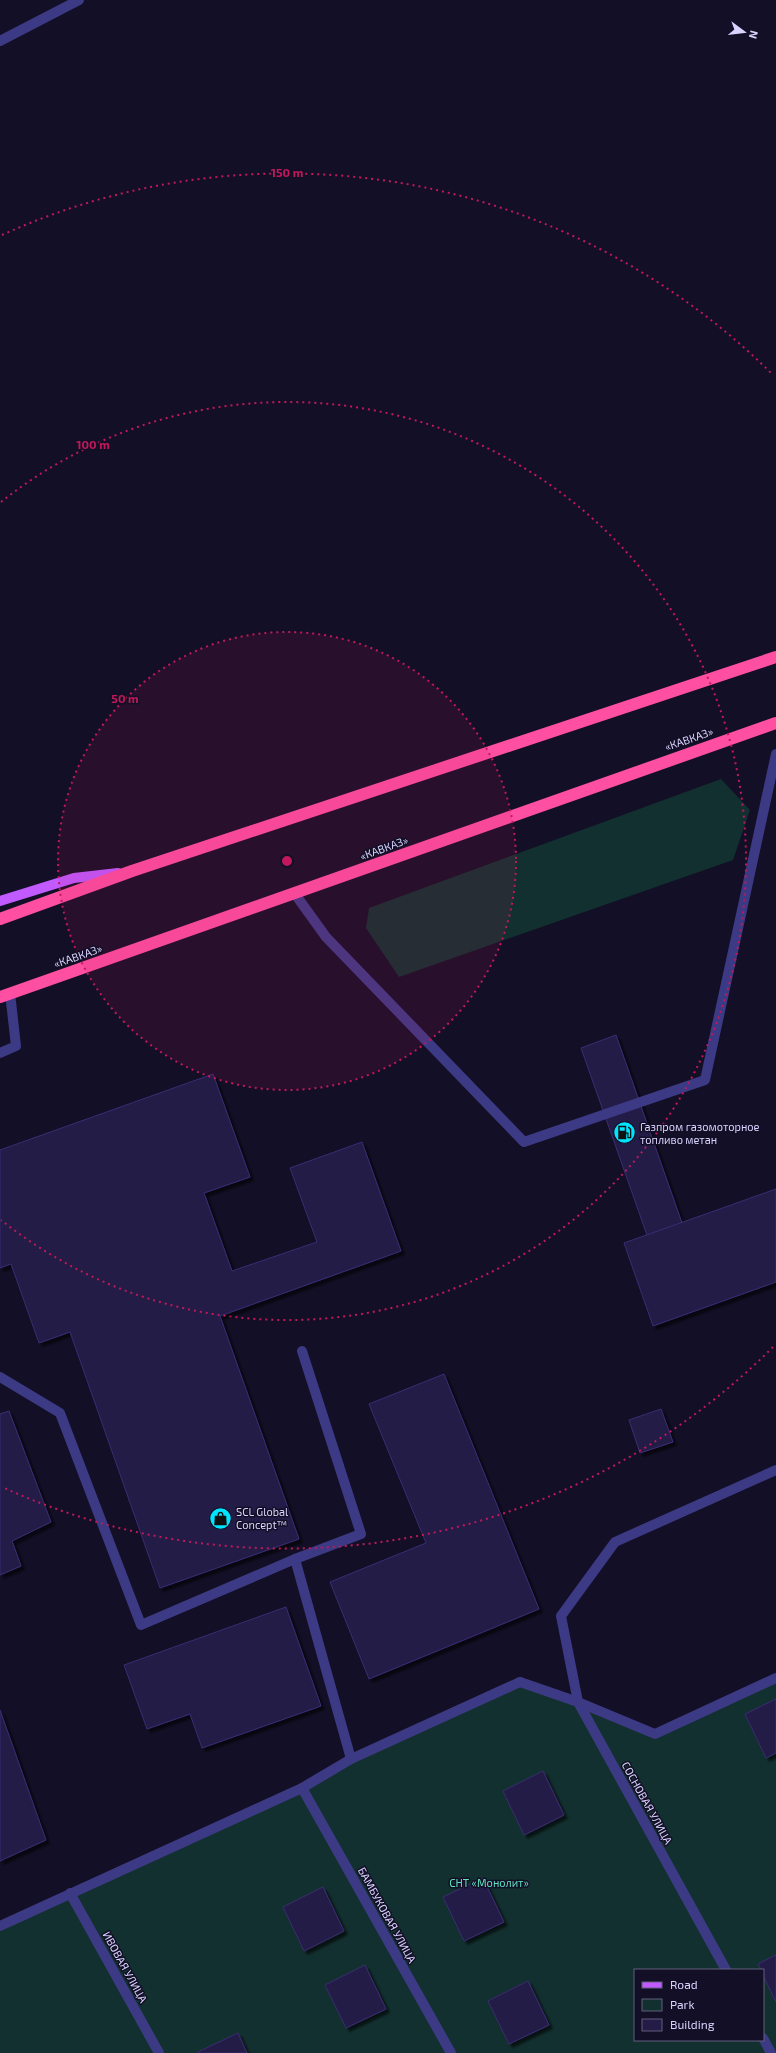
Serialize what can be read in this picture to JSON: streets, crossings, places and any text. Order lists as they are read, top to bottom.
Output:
{
  "streets": {
    "highway": ["«КАВКАЗ»"],
    "street": ["СОСНОВАЯ УЛИЦА", "БАМБУКОВАЯ УЛИЦА", "ИВОВАЯ УЛИЦА"]
  },
  "parks": ["СНТ «Монолит»"],
  "places": {
    "fuel station": ["Газпром газомоторное топливо метан"],
    "shop": ["SCL Global Concept™"]
  },
  "legend": ["Road", "Park", "Building"],
  "north": "right",
  "rings": ["150 m", "100 m", "50 m"]
}
